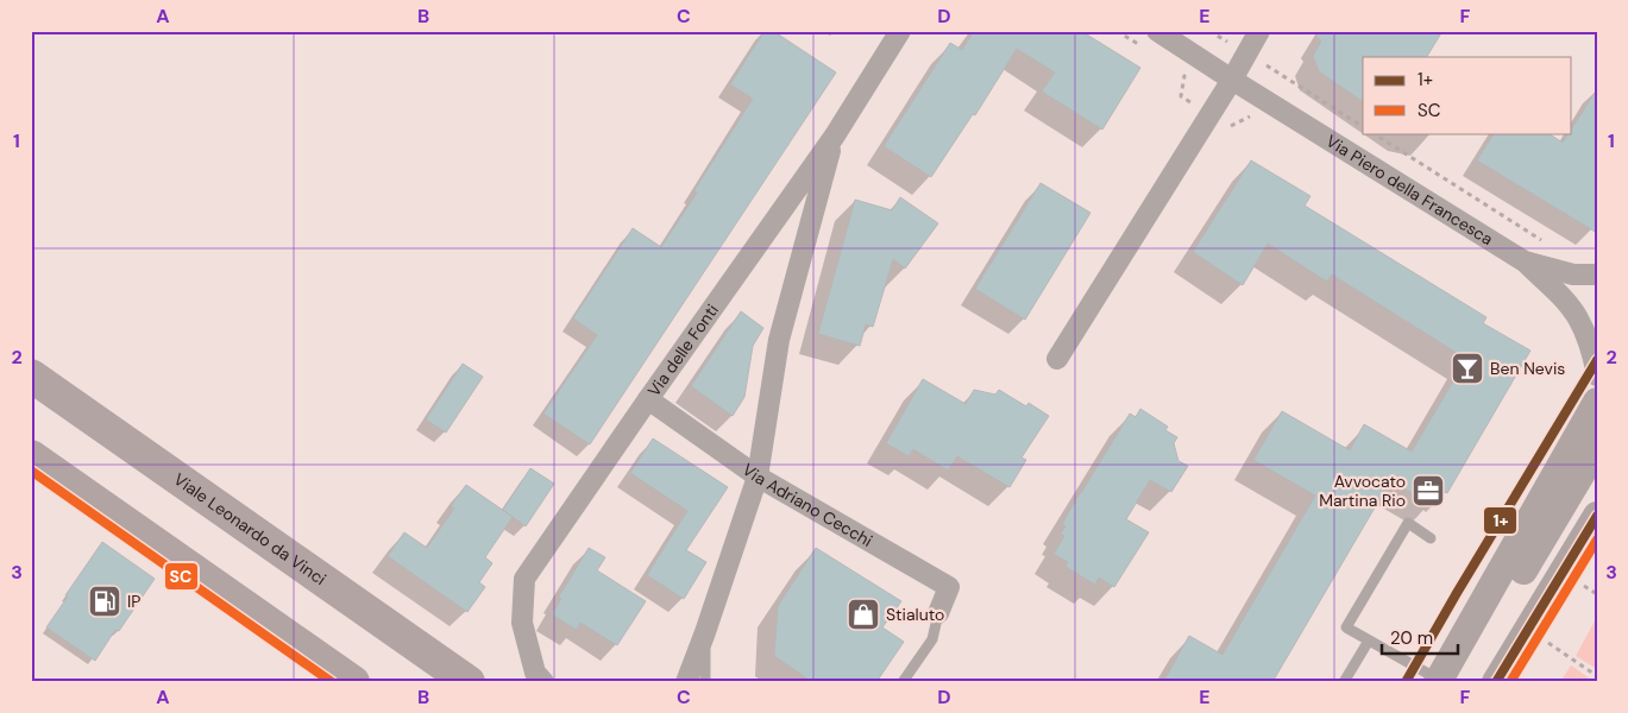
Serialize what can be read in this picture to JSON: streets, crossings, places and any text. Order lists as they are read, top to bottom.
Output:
{
  "streets": {
    "highway": ["Viale Leonardo da Vinci"],
    "street": ["Via Piero della Francesca", "Via delle Fonti", "Via Adriano Cecchi"]
  },
  "crossings": [
    ["Via delle Fonti", "Via Adriano Cecchi"]
  ],
  "places": {
    "bar": ["Ben Nevis"],
    "office": ["Avvocato Martina Rio"],
    "fuel station": ["IP"],
    "shop": ["Stialuto"]
  },
  "lines": ["transit line 1+", "transit line SC"],
  "legend": ["1+", "SC"],
  "scale_bar": "20 m",
  "grid": {
    "columns": [
      "A",
      "B",
      "C",
      "D",
      "E",
      "F"
    ],
    "rows": ["1", "2", "3"]
  }
}
